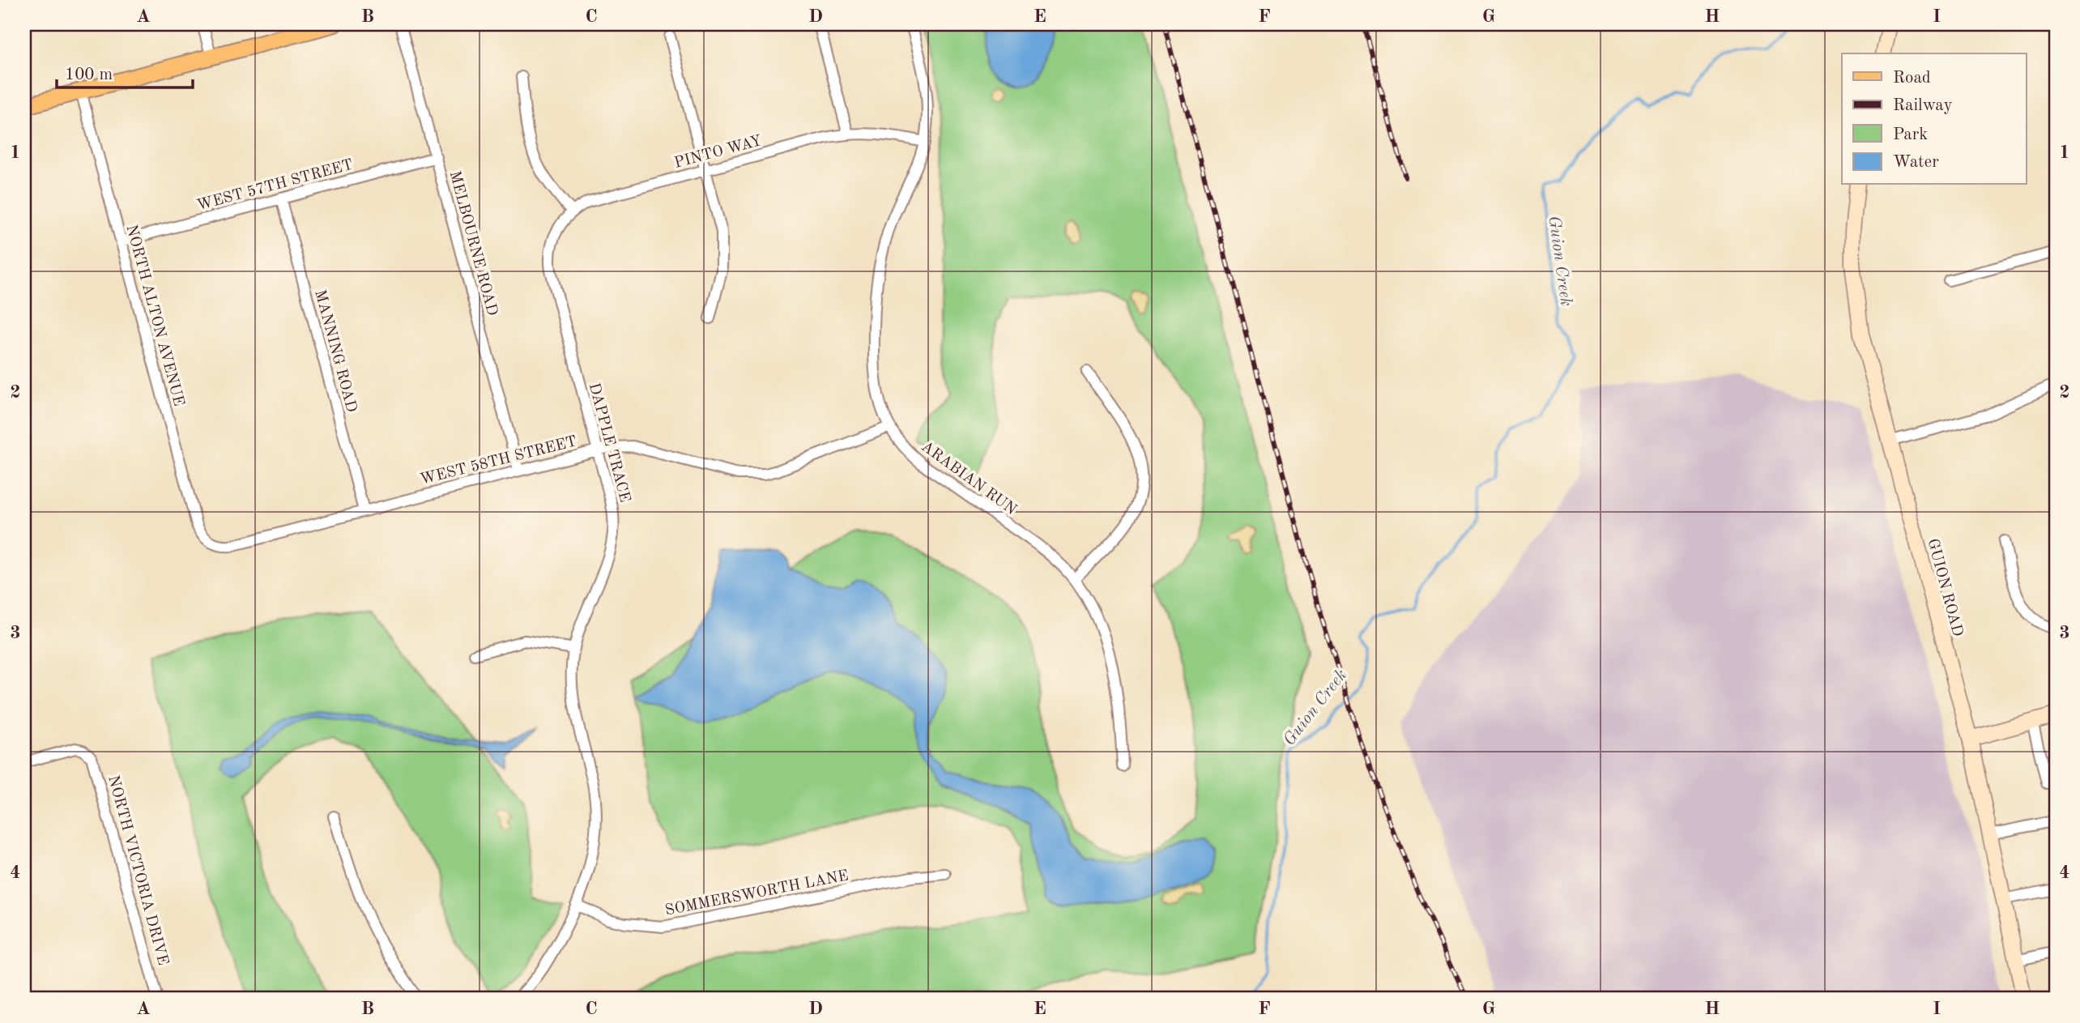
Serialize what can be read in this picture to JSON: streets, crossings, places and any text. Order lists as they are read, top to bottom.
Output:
{
  "streets": {
    "street": [
      "PINTO WAY",
      "WEST 57TH STREET",
      "MELBOURNE ROAD",
      "NORTH ALTON AVENUE",
      "MANNING ROAD",
      "DAPPLE TRACE",
      "WEST 58TH STREET",
      "ARABIAN RUN",
      "GUION ROAD",
      "NORTH VICTORIA DRIVE",
      "SOMMERSWORTH LANE"
    ]
  },
  "crossings": [
    ["PINTO WAY", "DAPPLE TRACE"],
    ["PINTO WAY", "ARABIAN RUN"],
    ["WEST 57TH STREET", "MELBOURNE ROAD"],
    ["WEST 57TH STREET", "NORTH ALTON AVENUE"],
    ["WEST 57TH STREET", "MANNING ROAD"],
    ["MELBOURNE ROAD", "WEST 58TH STREET"],
    ["NORTH ALTON AVENUE", "WEST 58TH STREET"],
    ["MANNING ROAD", "WEST 58TH STREET"],
    ["DAPPLE TRACE", "WEST 58TH STREET"],
    ["DAPPLE TRACE", "SOMMERSWORTH LANE"],
    ["WEST 58TH STREET", "ARABIAN RUN"]
  ],
  "water": ["Guion Creek"],
  "legend": [
    "Road",
    "Railway",
    "Park",
    "Water"
  ],
  "scale_bar": "100 m",
  "grid": {
    "columns": [
      "A",
      "B",
      "C",
      "D",
      "E",
      "F",
      "G",
      "H",
      "I"
    ],
    "rows": [
      "1",
      "2",
      "3",
      "4"
    ]
  }
}
